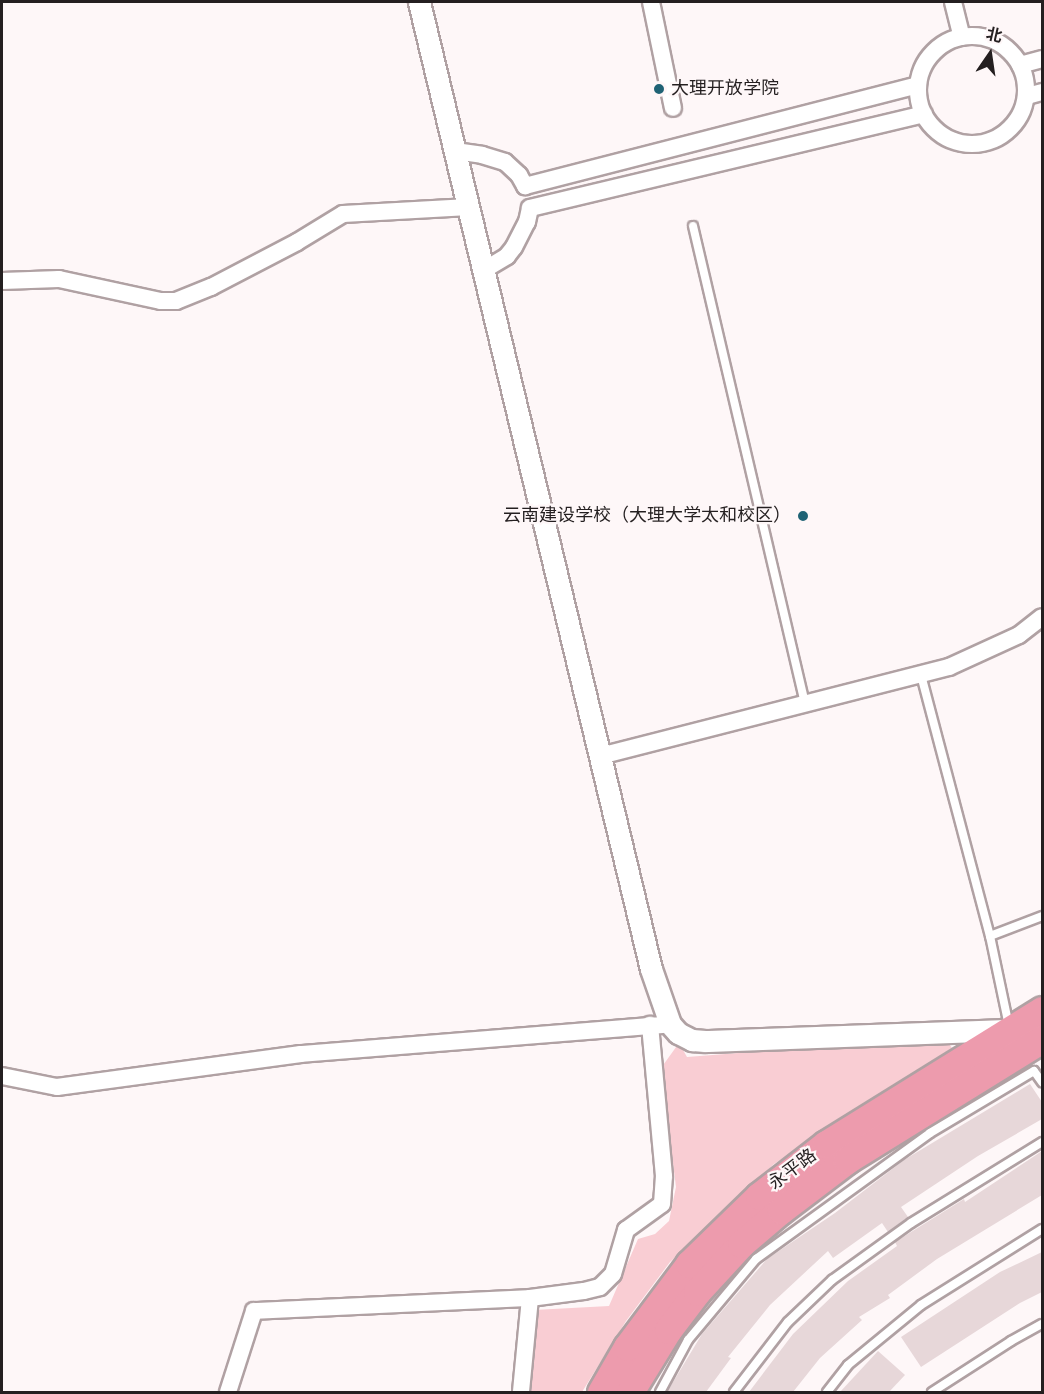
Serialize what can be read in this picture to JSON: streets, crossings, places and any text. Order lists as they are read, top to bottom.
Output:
{
  "streets": {
    "main road": ["永平路"]
  },
  "places": ["大理开放学院", "云南建设学校（大理大学太和校区）"],
  "north": "top"
}
